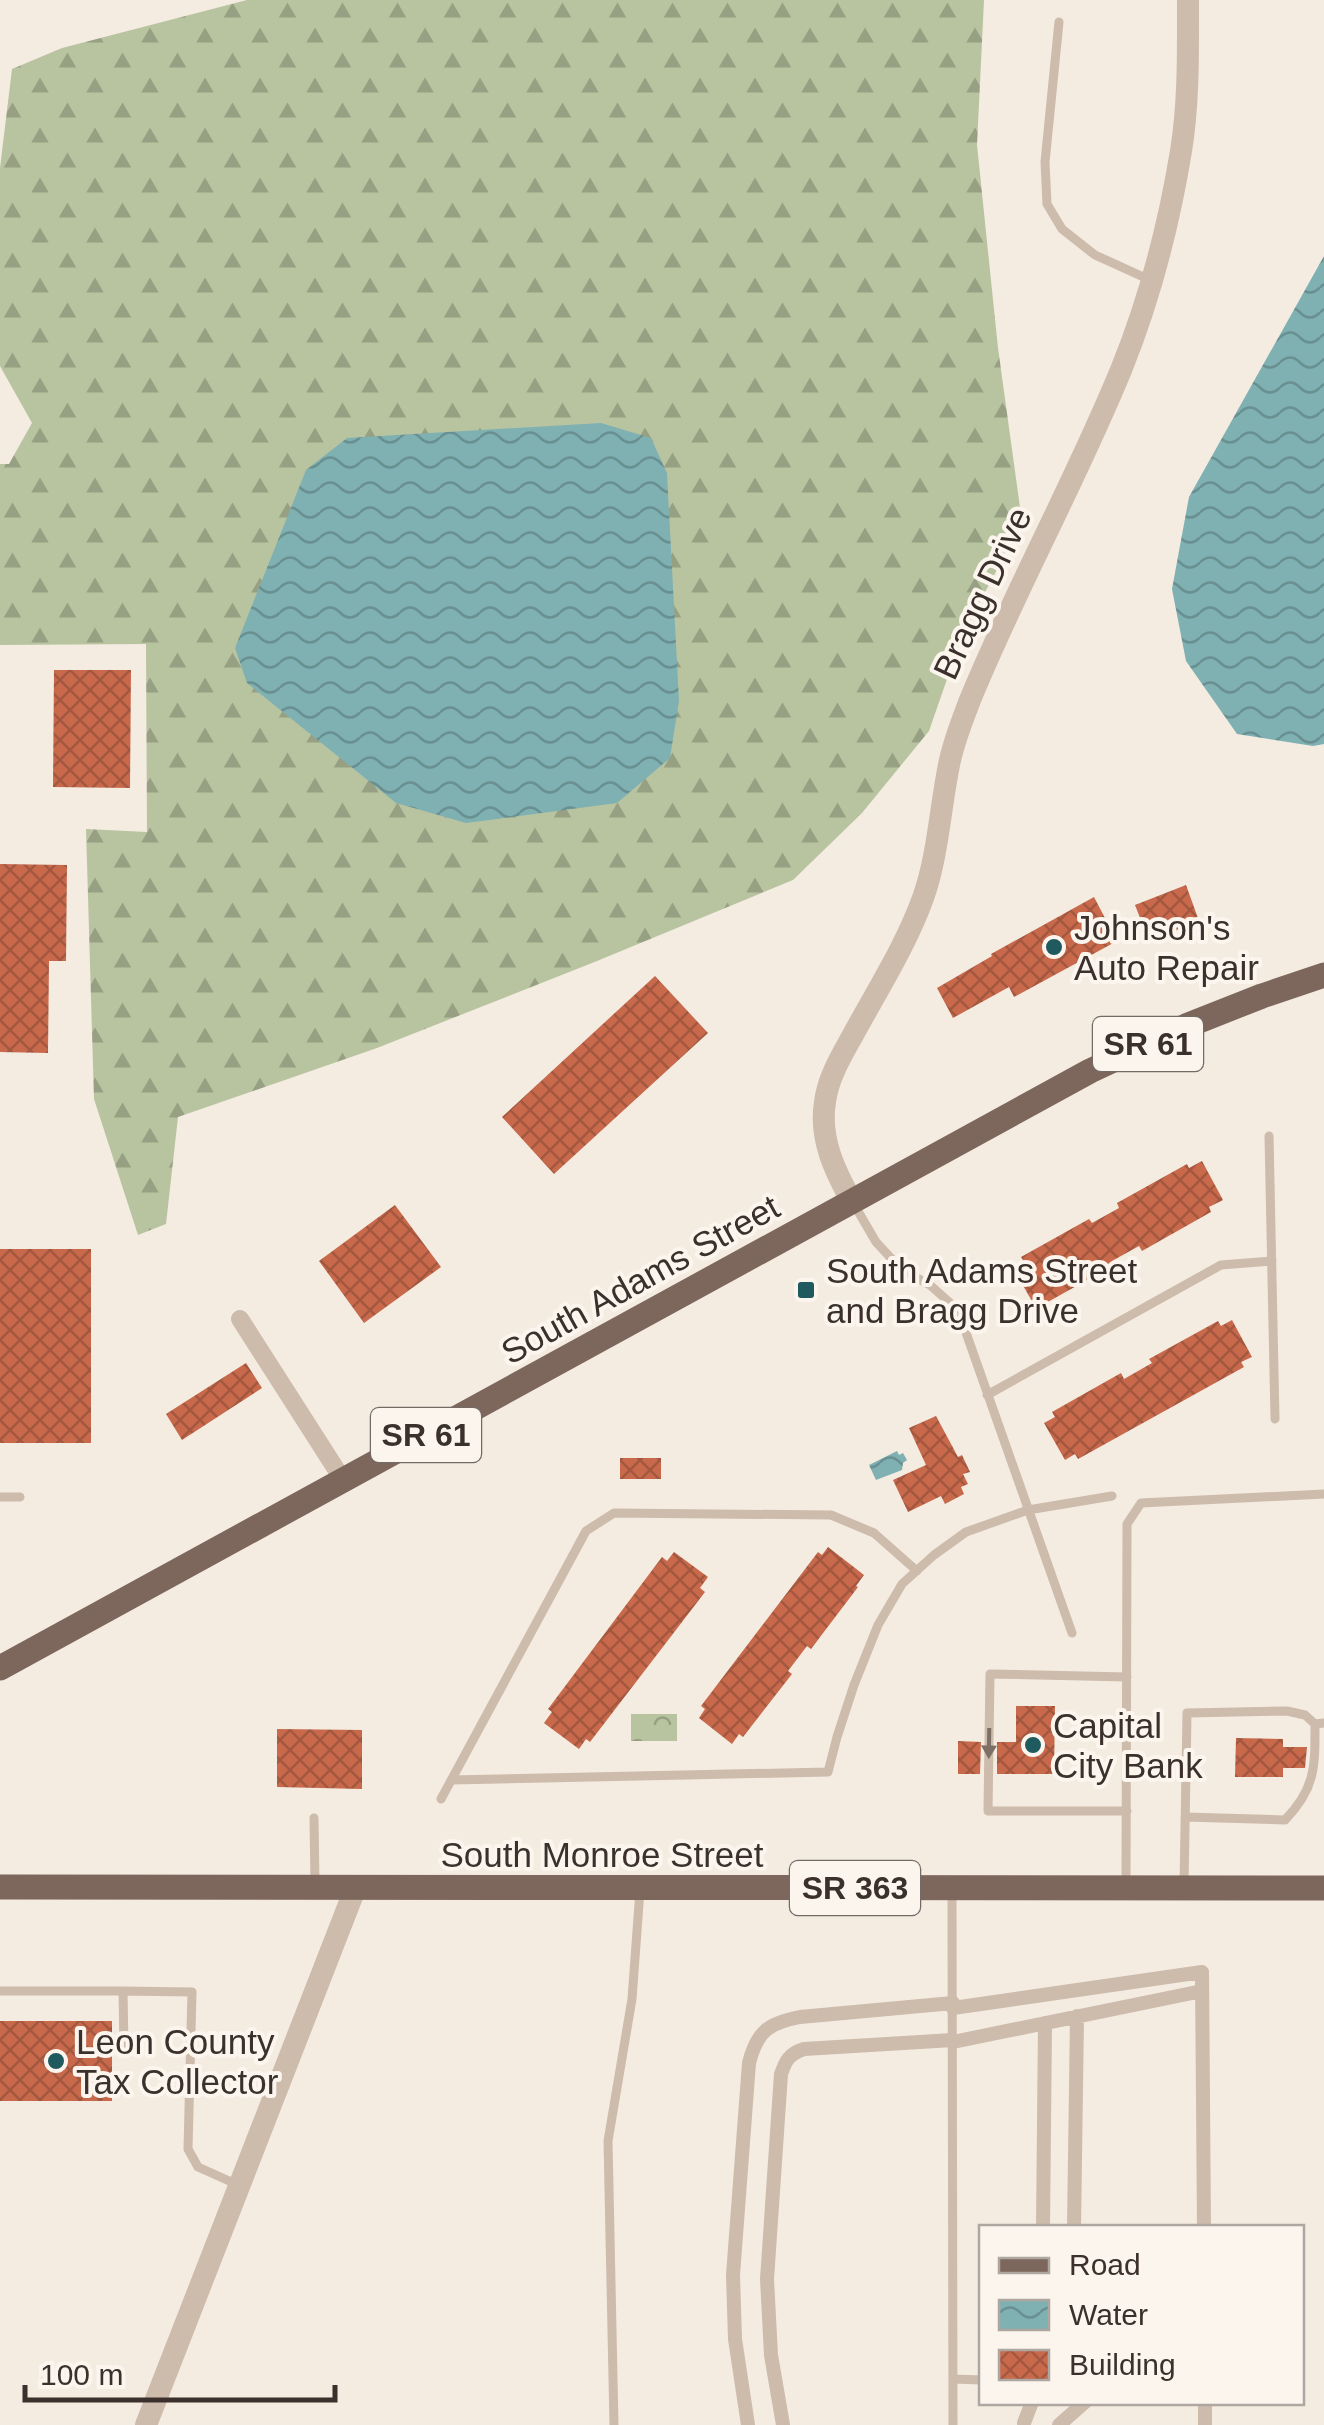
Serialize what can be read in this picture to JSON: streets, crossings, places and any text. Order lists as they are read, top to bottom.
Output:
{
  "streets": {
    "main road": [
      "SR 61",
      "South Adams Street",
      "South Monroe Street",
      "SR 363"
    ],
    "street": ["Bragg Drive"]
  },
  "crossings": [
    ["Bragg Drive", "South Adams Street"]
  ],
  "places": {
    "other": ["Johnson's Auto Repair", "Capital City Bank", "Leon County Tax Collector"],
    "transit": ["South Adams Street and Bragg Drive"]
  },
  "legend": ["Road", "Water", "Building"],
  "scale_bar": "100 m"
}
